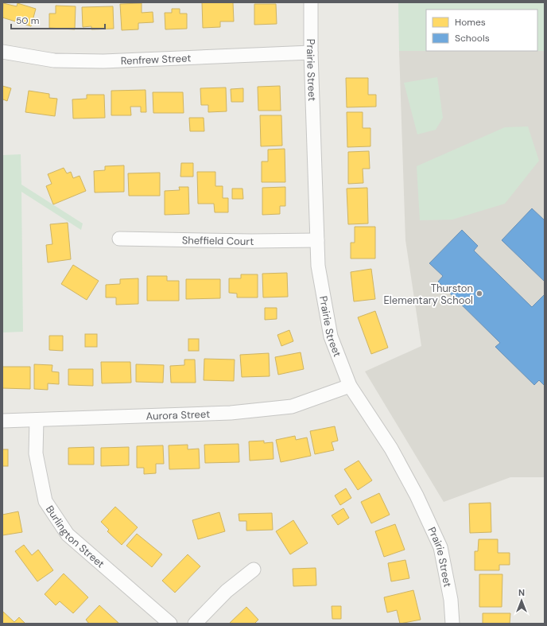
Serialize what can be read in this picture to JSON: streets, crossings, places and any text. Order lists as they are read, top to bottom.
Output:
{
  "streets": {
    "street": [
      "Renfrew Street",
      "Prairie Street",
      "Sheffield Court",
      "Aurora Street",
      "Burlington Street"
    ]
  },
  "crossings": [
    ["Renfrew Street", "Prairie Street"],
    ["Prairie Street", "Sheffield Court"],
    ["Prairie Street", "Aurora Street"],
    ["Aurora Street", "Burlington Street"]
  ],
  "places": ["Thurston Elementary School"],
  "legend": ["Homes", "Schools"],
  "scale_bar": "50 m",
  "north": "top"
}
